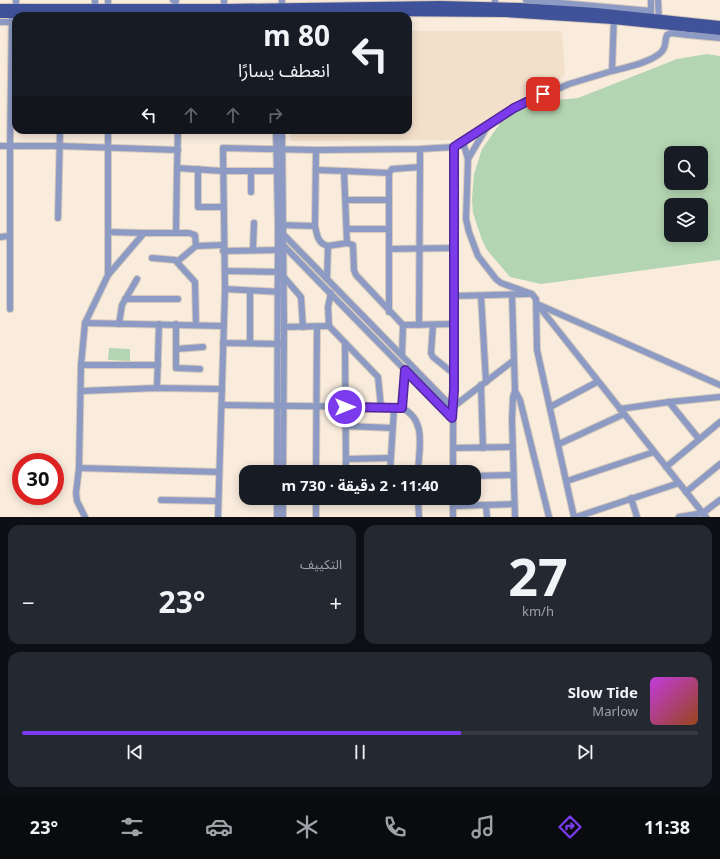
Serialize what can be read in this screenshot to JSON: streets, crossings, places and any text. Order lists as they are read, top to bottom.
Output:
{
  "page": {
    "turn": ["80 m", "انعطف يسارًا"],
    "limit": "30",
    "trip": "11:40 · 2 دقيقة · 730 m",
    "tile": [
      ["27", "km/h"],
      "التكييف"
    ],
    "heat": ["−", "23°", "+"],
    "song": ["Slow Tide", "Marlow"],
    "tabs": ["11:38", "23°"]
  }
}
